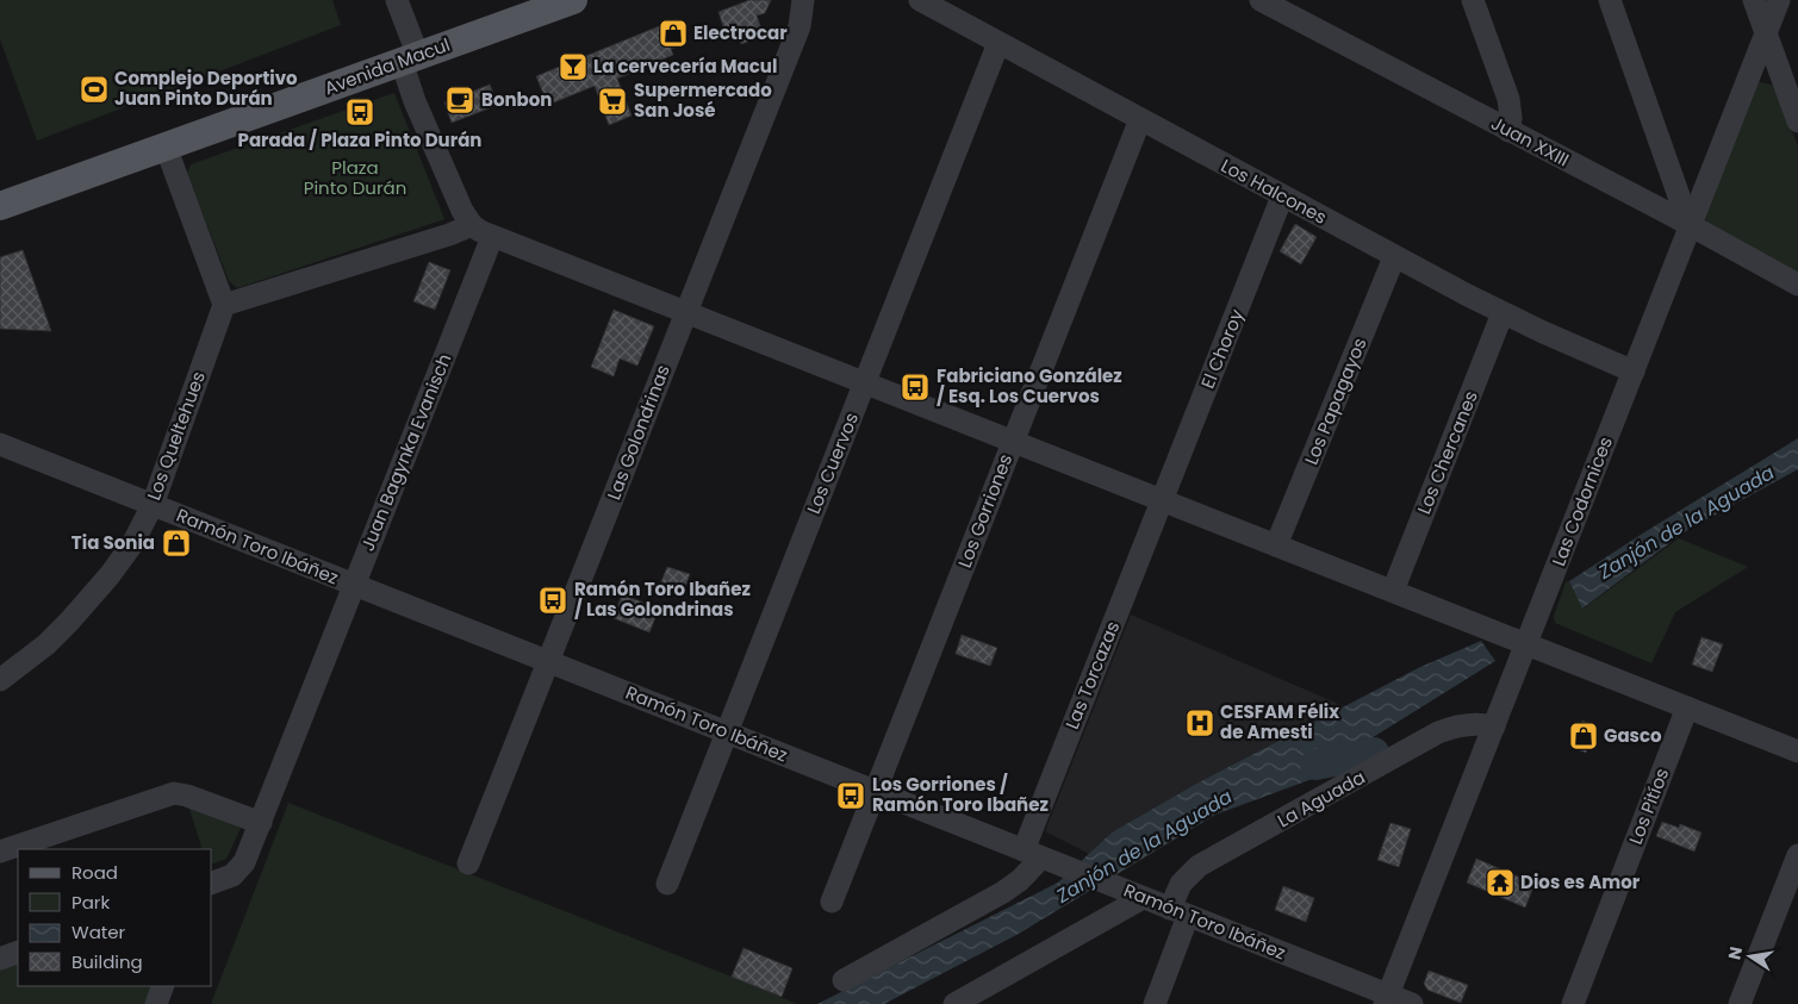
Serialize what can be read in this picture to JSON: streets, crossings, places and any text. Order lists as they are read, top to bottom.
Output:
{
  "streets": {
    "main road": ["Avenida Macul"],
    "street": [
      "Juan XXIII",
      "Los Halcones",
      "El Choroy",
      "Los Papagayos",
      "Las Golondrinas",
      "Los Queltehues",
      "Juan Bagynka Evanisch",
      "Los Chercanes",
      "Los Cuervos",
      "Las Codornices",
      "Los Gorriones",
      "Ramón Toro Ibáñez",
      "Las Torcazas",
      "La Aguada",
      "Los Pitíos"
    ]
  },
  "crossings": [
    ["Juan XXIII", "Las Codornices"],
    ["Los Halcones", "El Choroy"],
    ["Los Halcones", "Los Papagayos"],
    ["Los Halcones", "Los Chercanes"],
    ["Los Halcones", "Los Cuervos"],
    ["Los Halcones", "Las Codornices"],
    ["Los Halcones", "Los Gorriones"],
    ["El Choroy", "Las Torcazas"],
    ["Las Golondrinas", "Ramón Toro Ibáñez"],
    ["Los Queltehues", "Ramón Toro Ibáñez"],
    ["Juan Bagynka Evanisch", "Ramón Toro Ibáñez"],
    ["Los Cuervos", "Ramón Toro Ibáñez"],
    ["Las Codornices", "Ramón Toro Ibáñez"],
    ["Las Codornices", "La Aguada"],
    ["Los Gorriones", "Ramón Toro Ibáñez"],
    ["Ramón Toro Ibáñez", "Las Torcazas"],
    ["Ramón Toro Ibáñez", "La Aguada"]
  ],
  "water": ["Zanjón de la Aguada"],
  "parks": ["Plaza Pinto Durán"],
  "places": {
    "shop": ["Electrocar", "Tia Sonia", "Gasco"],
    "bar": ["La cervecería Macul"],
    "sports": ["Complejo Deportivo Juan Pinto Durán"],
    "cafe": ["Bonbon"],
    "supermarket": ["Supermercado San José"],
    "bus stop": [
      "Parada / Plaza Pinto Durán",
      "Fabriciano González / Esq. Los Cuervos",
      "Ramón Toro Ibañez / Las Golondrinas",
      "Los Gorriones / Ramón Toro Ibañez"
    ],
    "hospital": ["CESFAM Félix de Amesti"],
    "temple": ["Dios es Amor"]
  },
  "legend": [
    "Road",
    "Park",
    "Water",
    "Building"
  ],
  "north": "left"
}
